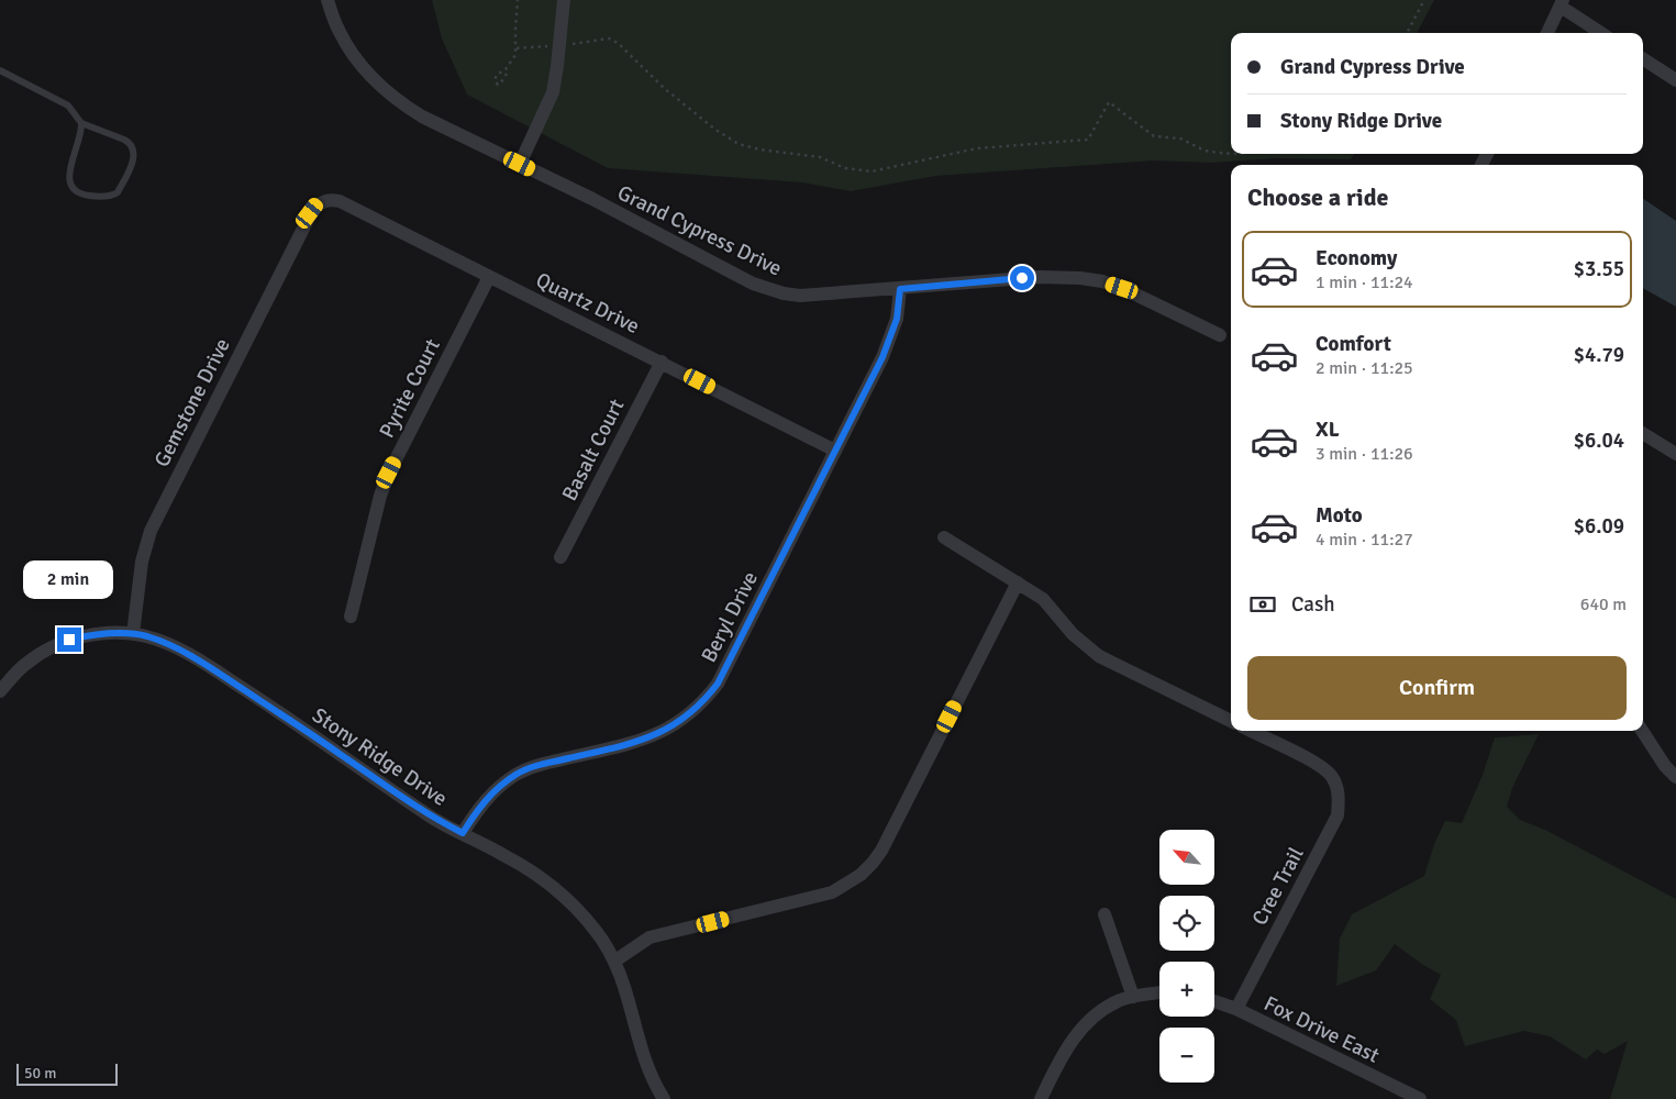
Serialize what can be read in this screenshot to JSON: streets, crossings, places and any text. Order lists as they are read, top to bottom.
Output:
{
  "streets": {
    "street": [
      "Grand Cypress Drive",
      "Quartz Drive",
      "Pyrite Court",
      "Gemstone Drive",
      "Basalt Court",
      "Beryl Drive",
      "Stony Ridge Drive",
      "Cree Trail",
      "Fox Drive East"
    ]
  },
  "crossings": [
    ["Grand Cypress Drive", "Beryl Drive"],
    ["Quartz Drive", "Pyrite Court"],
    ["Quartz Drive", "Gemstone Drive"],
    ["Quartz Drive", "Basalt Court"],
    ["Quartz Drive", "Beryl Drive"],
    ["Gemstone Drive", "Stony Ridge Drive"],
    ["Beryl Drive", "Stony Ridge Drive"],
    ["Cree Trail", "Fox Drive East"]
  ],
  "scale_bar": "50 m",
  "north": "top left",
  "page": {
    "banner": ["Grand Cypress Drive", "Stony Ridge Drive"],
    "heading": "Choose a ride",
    "list": [
      {
        "name": "Economy",
        "note": "1 min · 11:24",
        "value": "$3.55"
      },
      {
        "name": "Comfort",
        "note": "2 min · 11:25",
        "value": "$4.79"
      },
      {
        "name": "XL",
        "note": "3 min · 11:26",
        "value": "$6.04"
      },
      {
        "name": "Moto",
        "note": "4 min · 11:27",
        "value": "$6.09"
      }
    ],
    "bubble": "2 min",
    "pay": ["Cash", "640 m"],
    "buttons": "Confirm",
    "map_buttons": ["+", "−"],
    "scale": "50 m"
  }
}
